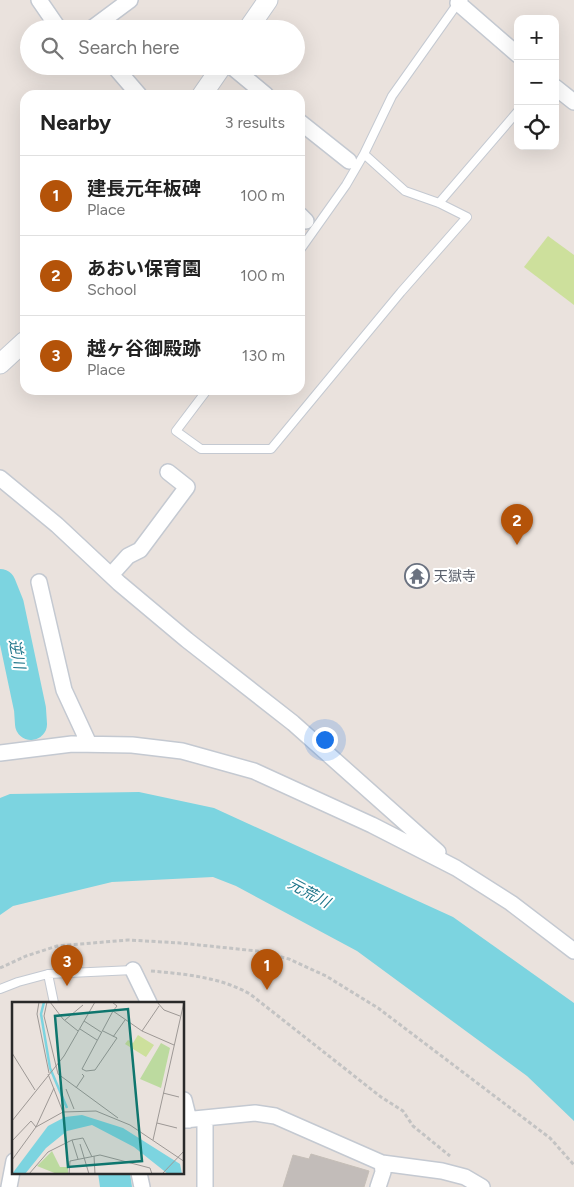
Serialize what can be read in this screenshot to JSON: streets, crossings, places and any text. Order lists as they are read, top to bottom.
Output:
{
  "water": ["逆川", "元荒川"],
  "places": {
    "temple": ["天獄寺"]
  },
  "page": {
    "map_buttons": ["+", "−"],
    "search": "Search here",
    "heading": ["Nearby", "3 results"],
    "list": [
      {
        "mark": "1",
        "name": "建長元年板碑",
        "note": "Place",
        "value": "100 m"
      },
      {
        "mark": "2",
        "name": "あおい保育園",
        "note": "School",
        "value": "100 m"
      },
      {
        "mark": "3",
        "name": "越ヶ谷御殿跡",
        "note": "Place",
        "value": "130 m"
      }
    ],
    "pins": ["2", "3", "1"]
  }
}
